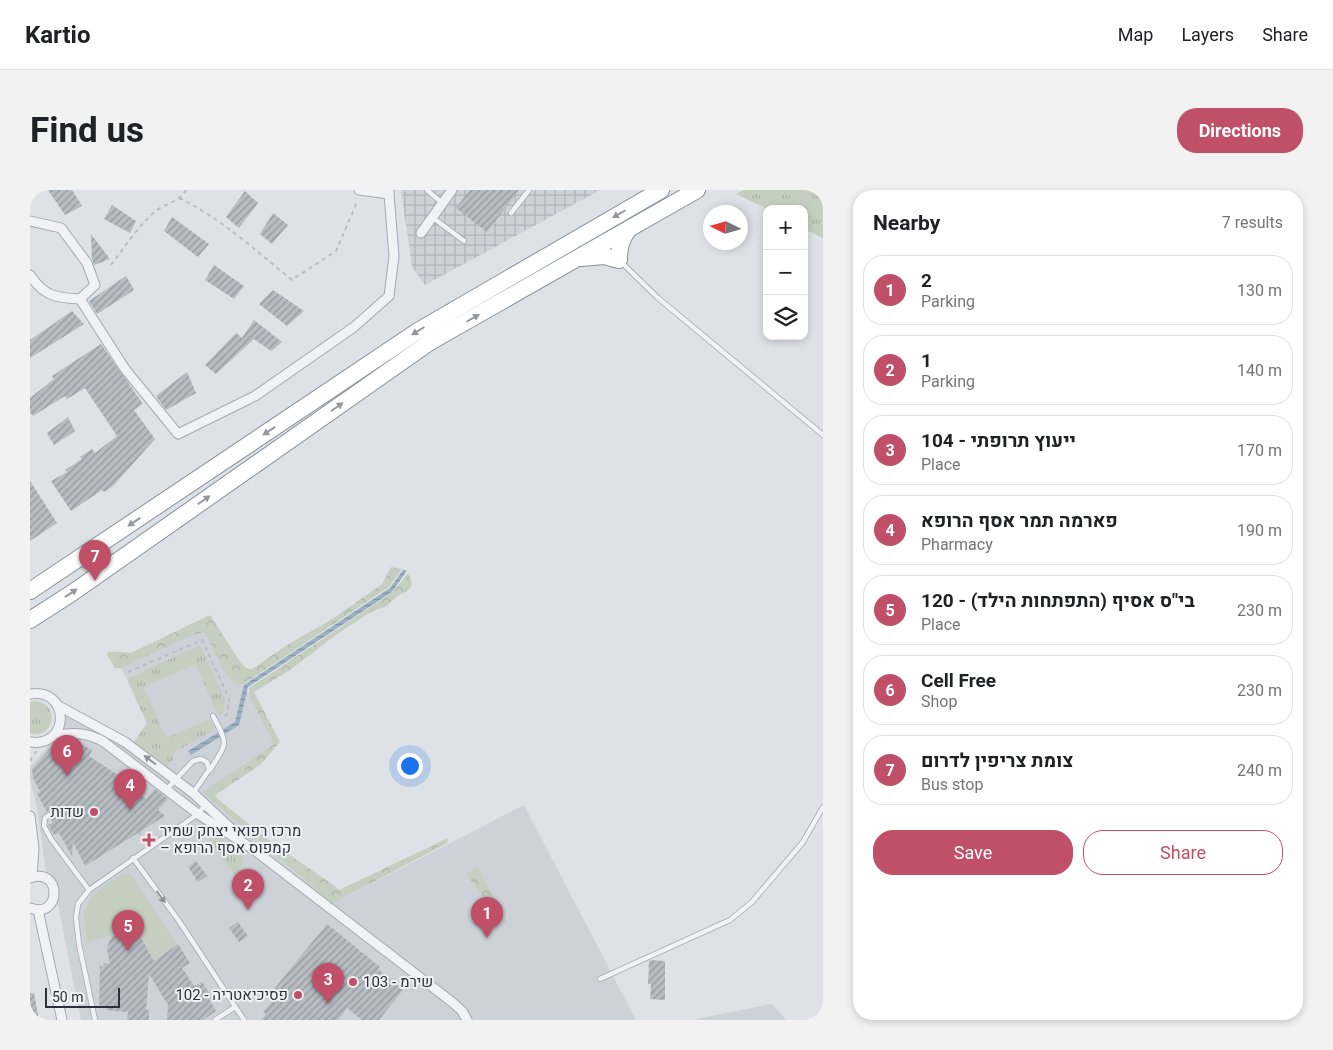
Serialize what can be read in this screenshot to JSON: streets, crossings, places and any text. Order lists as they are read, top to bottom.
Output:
{
  "places": {
    "other": ["שדות", "103 - שירמ", "102 - פסיכיאטריה"],
    "health": ["מרכז רפואי יצחק שמיר – קמפוס אסף הרופא"]
  },
  "scale_bar": "50 m",
  "north": "left",
  "page": {
    "header": "Kartio",
    "nav": ["Map", "Layers", "Share"],
    "buttons": [
      "Directions",
      ["Save", "Share"]
    ],
    "title": "Find us",
    "heading": ["Nearby", "7 results"],
    "map_buttons": ["+", "−"],
    "list": [
      {
        "mark": "1",
        "name": "2",
        "note": "Parking",
        "value": "130 m"
      },
      {
        "mark": "2",
        "name": "1",
        "note": "Parking",
        "value": "140 m"
      },
      {
        "mark": "3",
        "name": "104 - ייעוץ תרופתי",
        "note": "Place",
        "value": "170 m"
      },
      {
        "mark": "4",
        "name": "פארמה תמר אסף הרופא",
        "note": "Pharmacy",
        "value": "190 m"
      },
      {
        "mark": "5",
        "name": "בי\"ס אסיף (התפתחות הילד) - 120",
        "note": "Place",
        "value": "230 m"
      },
      {
        "mark": "6",
        "name": "Cell Free",
        "note": "Shop",
        "value": "230 m"
      },
      {
        "mark": "7",
        "name": "צומת צריפין לדרום",
        "note": "Bus stop",
        "value": "240 m"
      }
    ],
    "pins": [
      "7",
      "6",
      "4",
      "2",
      "1",
      "5",
      "3"
    ],
    "scale": "50 m"
  }
}
